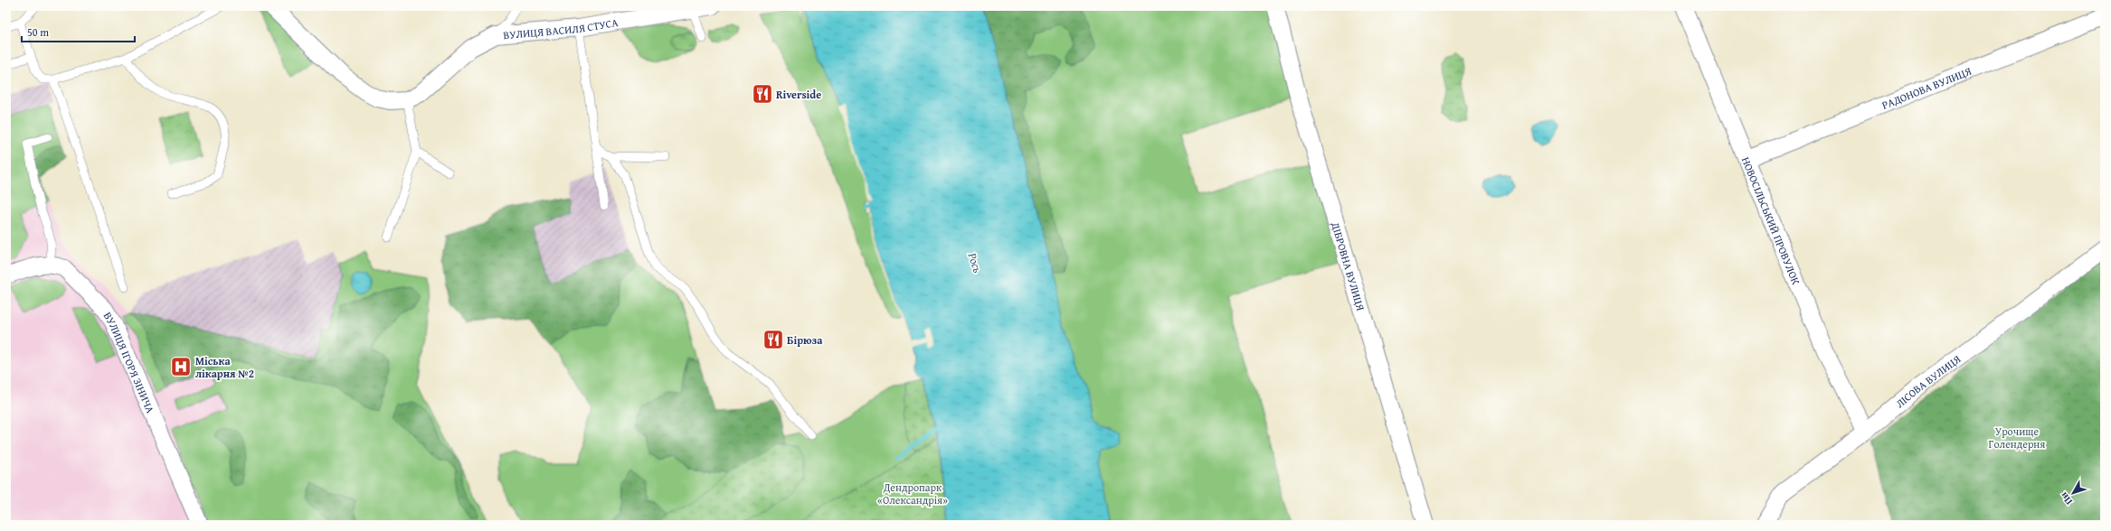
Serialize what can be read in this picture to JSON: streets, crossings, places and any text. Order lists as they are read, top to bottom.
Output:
{
  "streets": {
    "street": [
      "ВУЛИЦЯ ВАСИЛЯ СТУСА",
      "РАДОНОВА ВУЛИЦЯ",
      "НОВОСІЛЬСЬКИЙ ПРОВУЛОК",
      "ДІБРОВНА ВУЛИЦЯ",
      "ВУЛИЦЯ ІГОРЯ ЗІНИЧА",
      "ЛІСОВА ВУЛИЦЯ"
    ]
  },
  "crossings": [
    ["РАДОНОВА ВУЛИЦЯ", "НОВОСІЛЬСЬКИЙ ПРОВУЛОК"],
    ["НОВОСІЛЬСЬКИЙ ПРОВУЛОК", "ЛІСОВА ВУЛИЦЯ"]
  ],
  "water": ["Рось"],
  "parks": ["Урочище Голендерня", "Дендропарк «Олександрія»"],
  "places": {
    "restaurant": ["Riverside", "Бірюза"],
    "hospital": ["Міська лікарня №2"]
  },
  "scale_bar": "50 m",
  "north": "bottom left"
}
